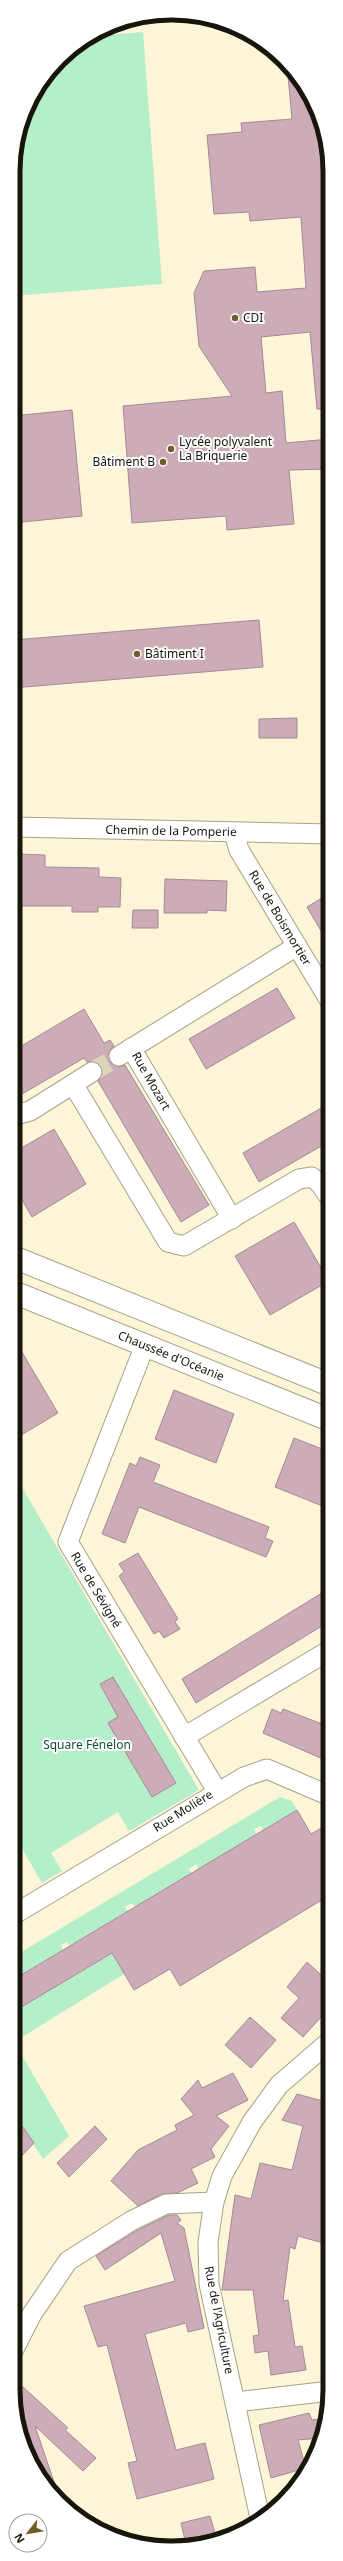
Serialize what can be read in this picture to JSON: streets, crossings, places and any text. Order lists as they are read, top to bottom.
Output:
{
  "streets": {
    "main road": ["Chaussée d'Océanie"],
    "street": [
      "Chemin de la Pomperie",
      "Rue de Boismortier",
      "Rue Mozart",
      "Rue de Sévigné",
      "Rue Molière",
      "Rue de l'Agriculture"
    ]
  },
  "crossings": [
    ["Chemin de la Pomperie", "Rue de Boismortier"],
    ["Rue de Boismortier", "Rue Mozart"],
    ["Chaussée d'Océanie", "Rue de Sévigné"],
    ["Rue de Sévigné", "Rue Molière"]
  ],
  "parks": ["Square Fénelon"],
  "places": [
    "CDI",
    "Lycée polyvalent La Briquerie",
    "Bâtiment B",
    "Bâtiment I"
  ],
  "north": "bottom left"
}
